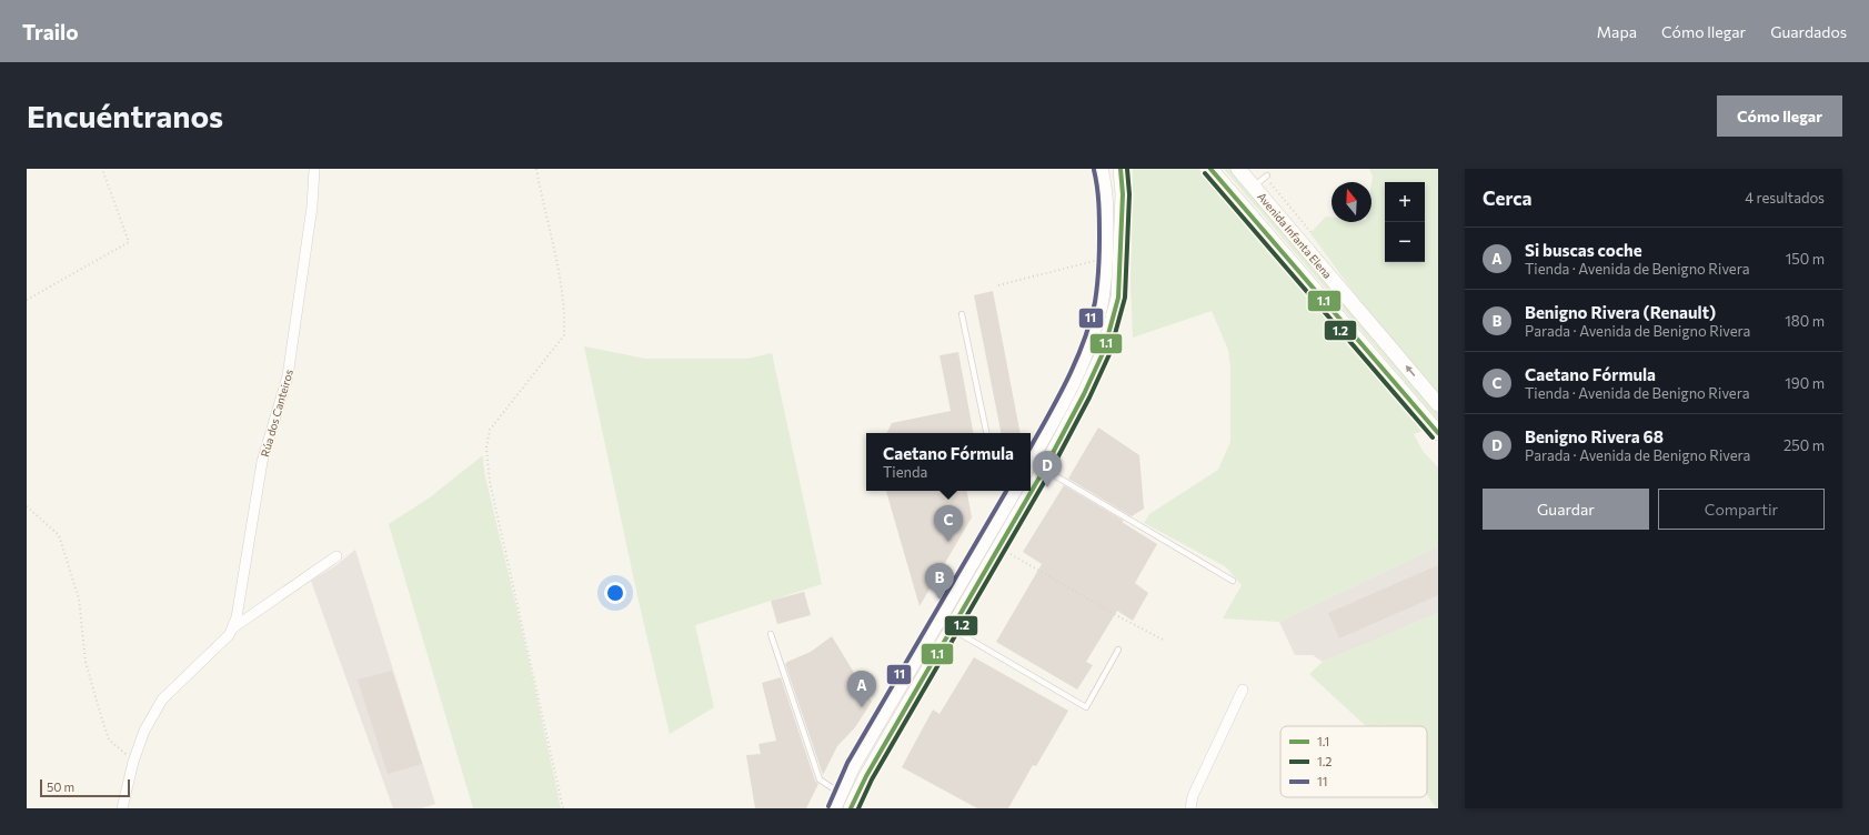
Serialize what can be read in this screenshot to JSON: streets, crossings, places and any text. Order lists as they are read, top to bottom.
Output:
{
  "streets": {
    "main road": ["Avenida Infanta Elena"],
    "street": ["Rúa dos Canteiros"]
  },
  "lines": ["transit line 1.1", "transit line 1.2", "transit line 11"],
  "legend": ["1.1", "1.2", "11"],
  "scale_bar": "50 m",
  "north": "top",
  "page": {
    "header": "Trailo",
    "nav": ["Mapa", "Cómo llegar", "Guardados"],
    "buttons": [
      "Cómo llegar",
      ["Guardar", "Compartir"]
    ],
    "title": "Encuéntranos",
    "heading": ["Cerca", "4 resultados"],
    "map_buttons": ["+", "−"],
    "list": [
      {
        "mark": "A",
        "name": "Si buscas coche",
        "note": "Tienda · Avenida de Benigno Rivera",
        "value": "150 m"
      },
      {
        "mark": "B",
        "name": "Benigno Rivera (Renault)",
        "note": "Parada · Avenida de Benigno Rivera",
        "value": "180 m"
      },
      {
        "mark": "C",
        "name": "Caetano Fórmula",
        "note": "Tienda · Avenida de Benigno Rivera",
        "value": "190 m"
      },
      {
        "mark": "D",
        "name": "Benigno Rivera 68",
        "note": "Parada · Avenida de Benigno Rivera",
        "value": "250 m"
      }
    ],
    "popup": ["Caetano Fórmula", "Tienda"],
    "pins": [
      "D",
      "C",
      "B",
      "A"
    ],
    "scale": "50 m"
  }
}
